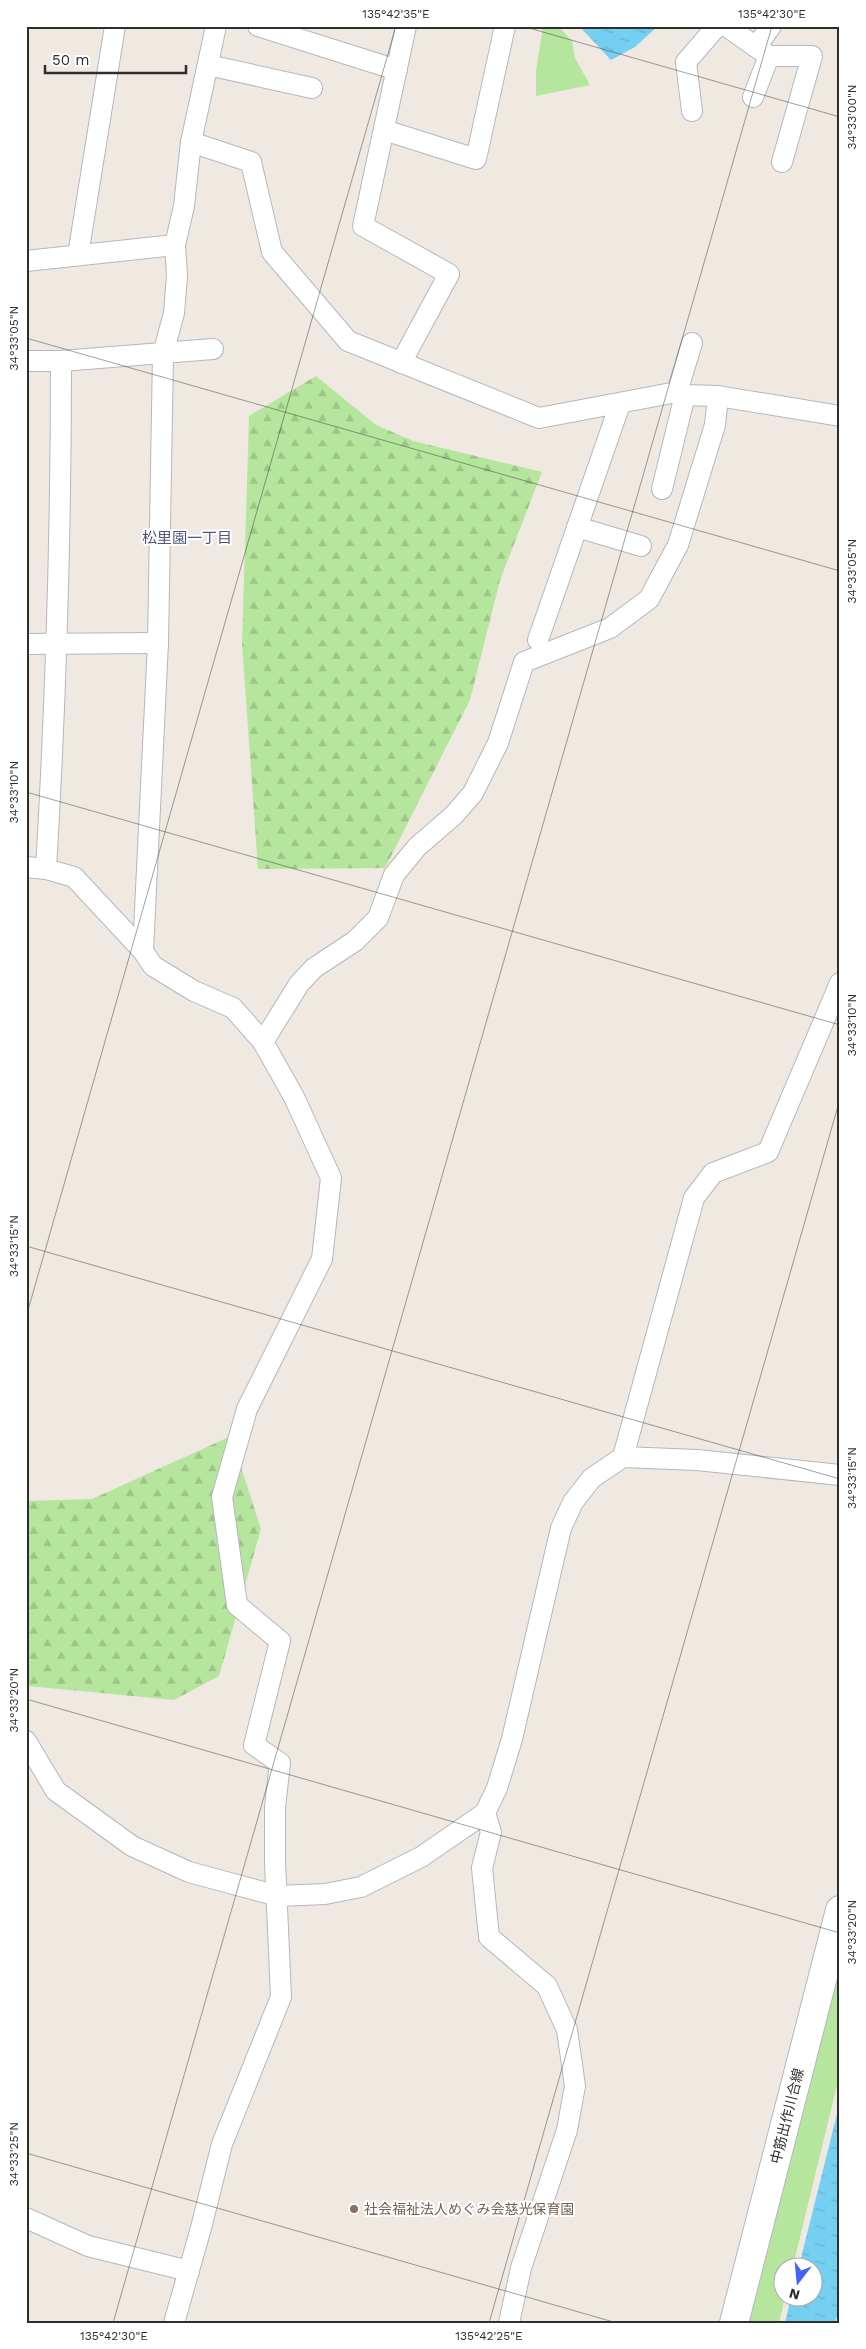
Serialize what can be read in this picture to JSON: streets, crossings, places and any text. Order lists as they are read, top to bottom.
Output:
{
  "streets": {
    "main road": ["中筋出作川合線"]
  },
  "districts": ["松里園一丁目"],
  "places": ["社会福祉法人めぐみ会慈光保育園"],
  "scale_bar": "50 m",
  "north": "bottom",
  "coordinates": [
    "135°42'35\"E",
    "135°42'30\"E",
    "34°33'00\"N",
    "34°33'05\"N",
    "34°33'10\"N",
    "34°33'15\"N",
    "34°33'20\"N",
    "34°33'25\"N",
    "135°42'25\"E"
  ]
}
